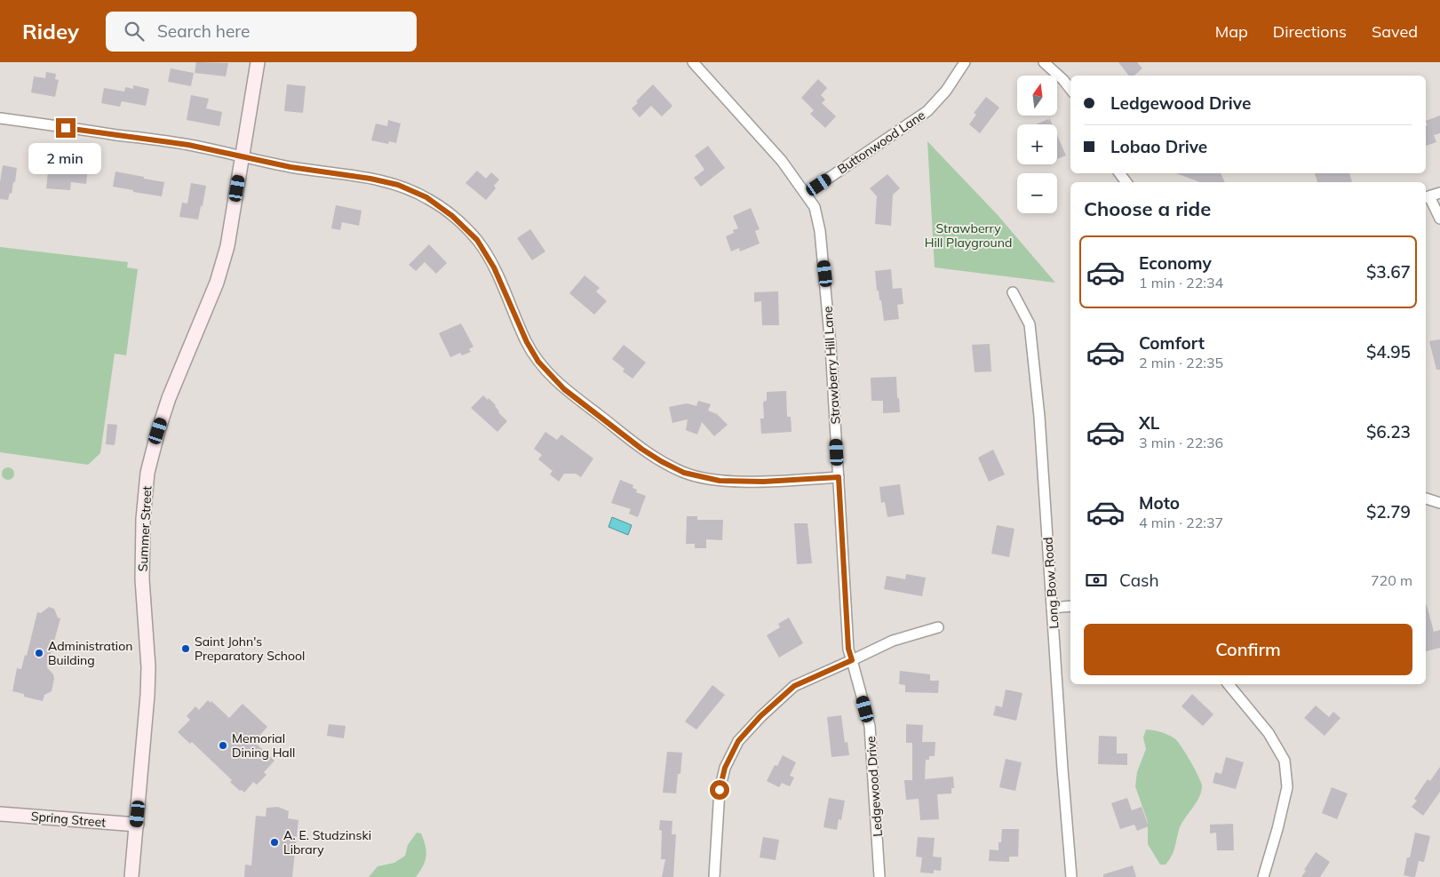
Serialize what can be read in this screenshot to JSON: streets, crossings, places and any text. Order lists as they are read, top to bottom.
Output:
{
  "streets": {
    "street": [
      "Buttonwood Lane",
      "Strawberry Hill Lane",
      "Summer Street",
      "Long Bow Road",
      "Ledgewood Drive",
      "Spring Street"
    ]
  },
  "crossings": [
    ["Buttonwood Lane", "Strawberry Hill Lane"],
    ["Strawberry Hill Lane", "Ledgewood Drive"],
    ["Summer Street", "Spring Street"]
  ],
  "parks": ["Strawberry Hill Playground"],
  "places": [
    "Saint John's Preparatory School",
    "Administration Building",
    "Memorial Dining Hall",
    "A. E. Studzinski Library"
  ],
  "north": "top",
  "page": {
    "header": "Ridey",
    "search": "Search here",
    "nav": ["Map", "Directions", "Saved"],
    "map_buttons": ["+", "−"],
    "banner": ["Ledgewood Drive", "Lobao Drive"],
    "bubble": "2 min",
    "heading": "Choose a ride",
    "list": [
      {
        "name": "Economy",
        "note": "1 min · 22:34",
        "value": "$3.67"
      },
      {
        "name": "Comfort",
        "note": "2 min · 22:35",
        "value": "$4.95"
      },
      {
        "name": "XL",
        "note": "3 min · 22:36",
        "value": "$6.23"
      },
      {
        "name": "Moto",
        "note": "4 min · 22:37",
        "value": "$2.79"
      }
    ],
    "pay": ["Cash", "720 m"],
    "buttons": "Confirm"
  }
}
